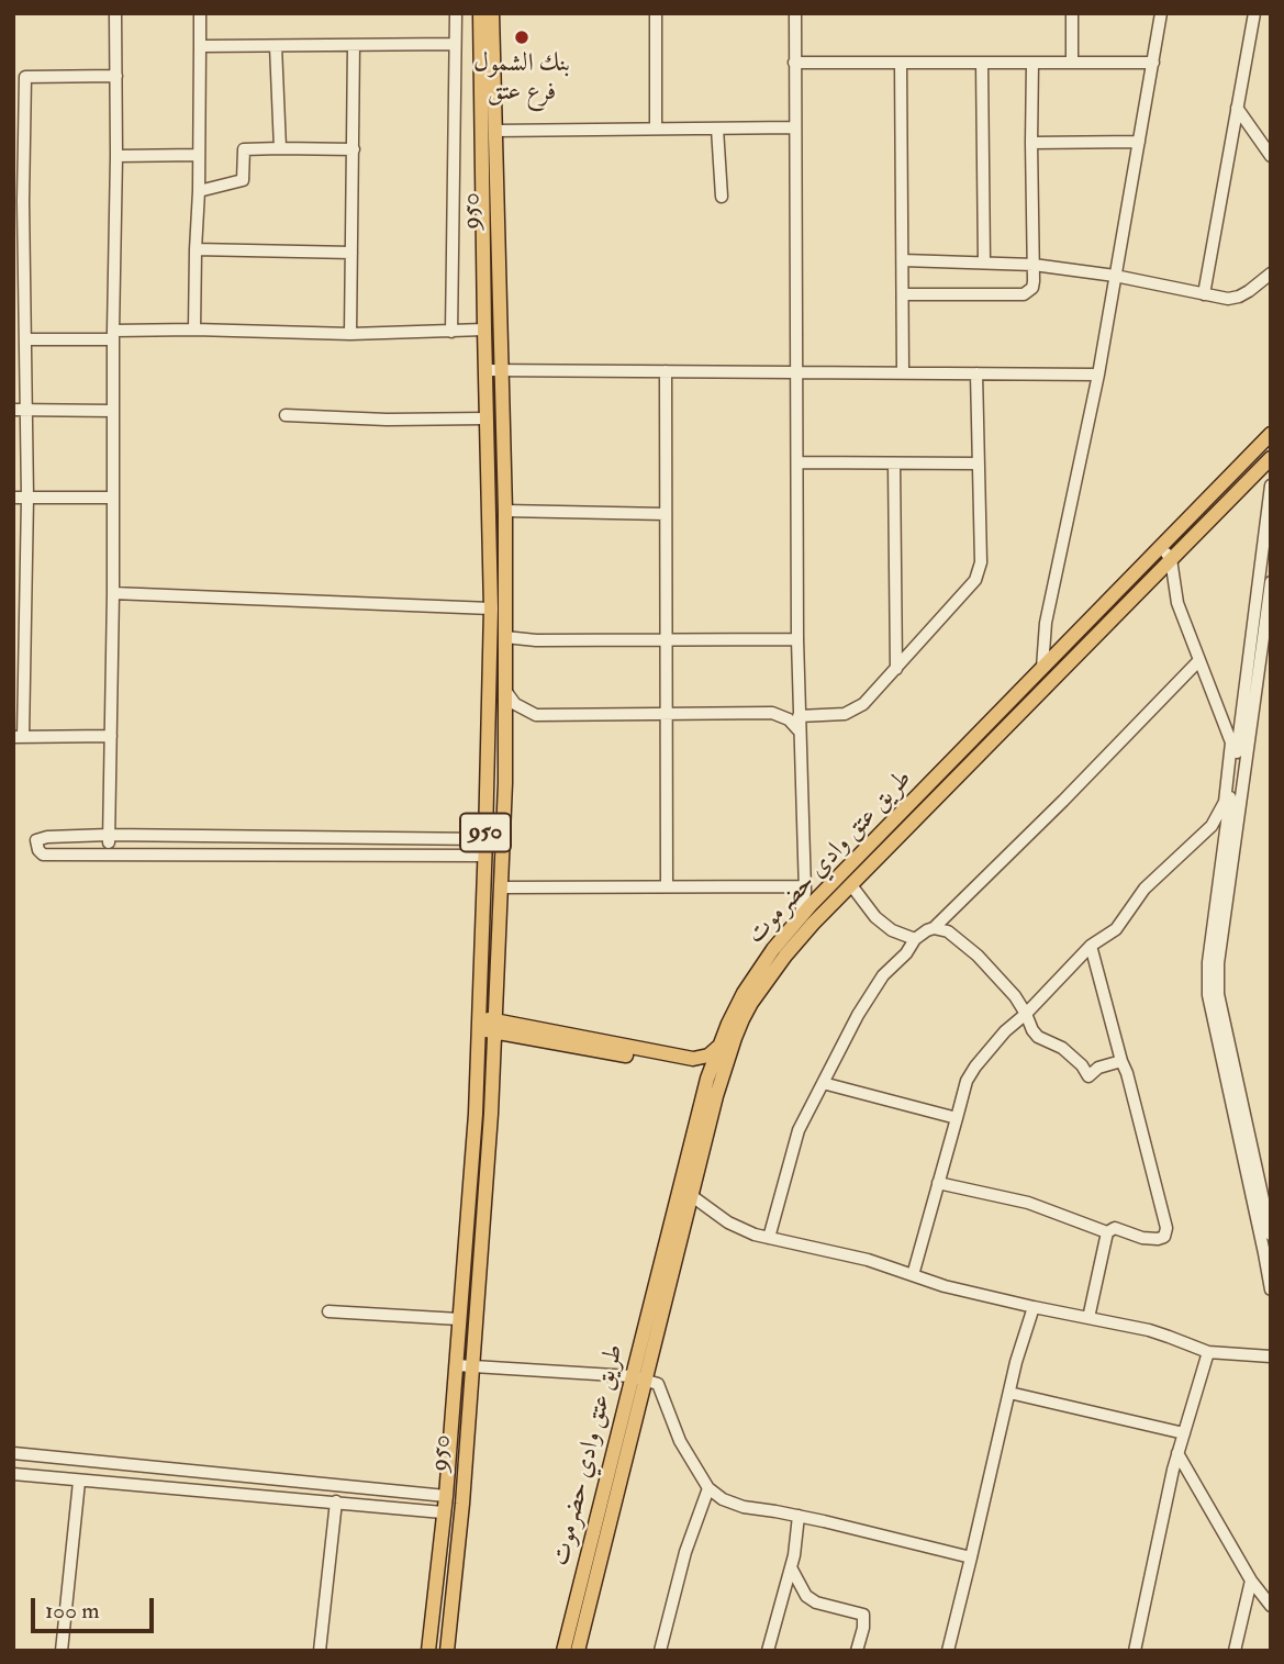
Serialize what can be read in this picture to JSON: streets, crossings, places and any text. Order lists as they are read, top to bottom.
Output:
{
  "streets": {
    "main road": ["950", "طريق عتق وادي حضرموت"]
  },
  "places": ["بنك الشمول فرع عتق"],
  "scale_bar": "100 m"
}
